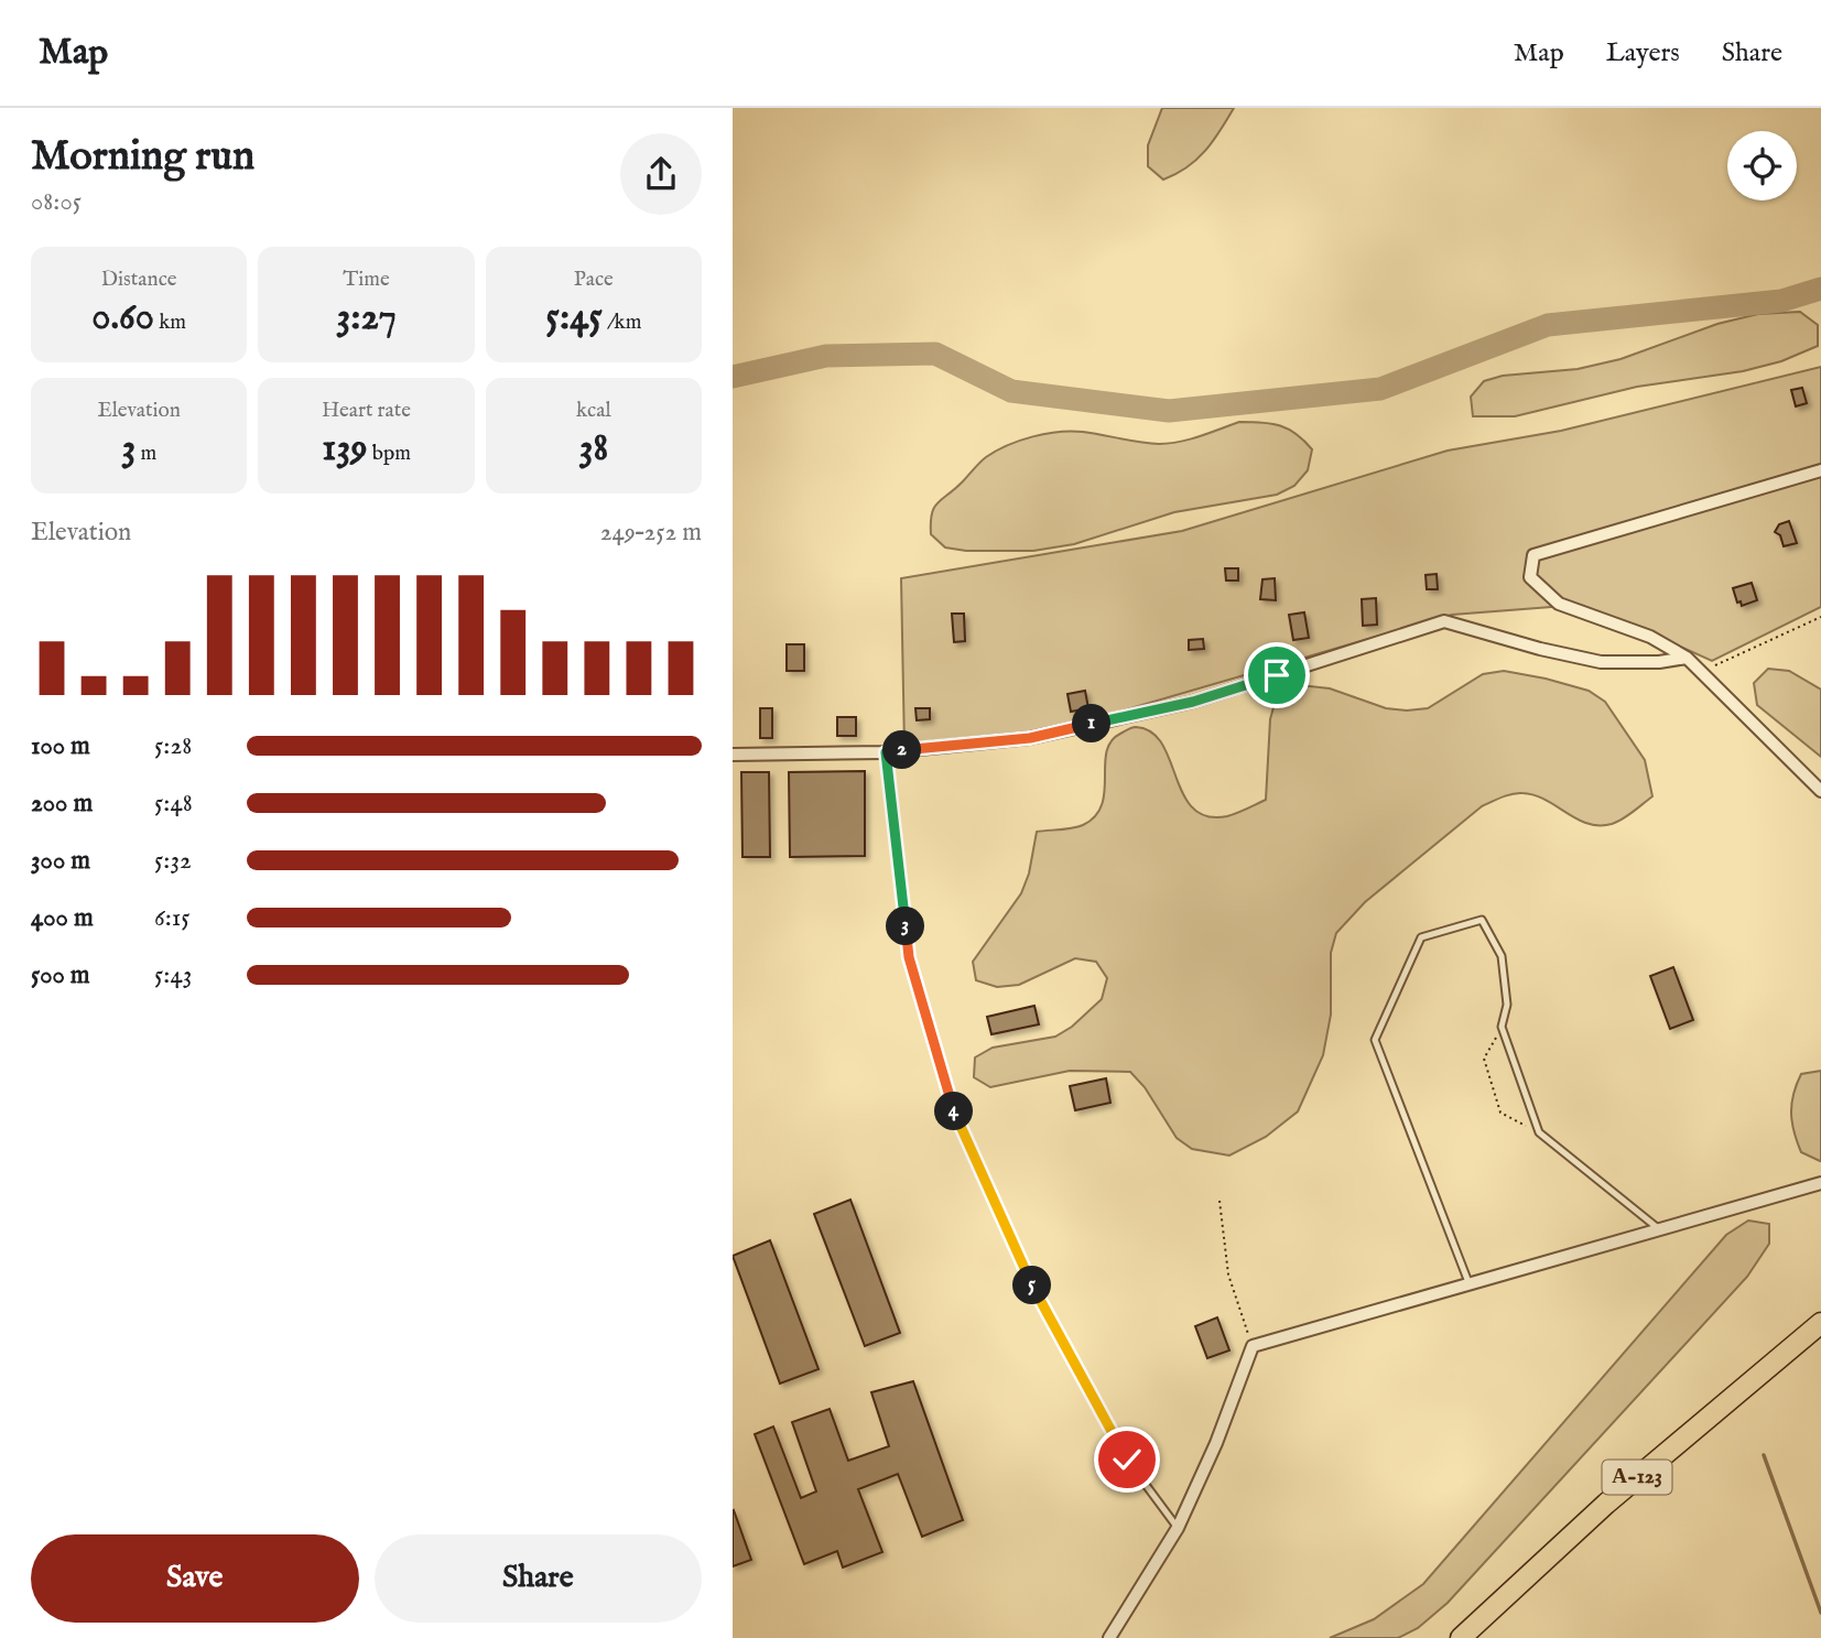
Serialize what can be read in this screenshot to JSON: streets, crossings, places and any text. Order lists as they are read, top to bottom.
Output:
{
  "streets": {
    "main road": ["А-123"]
  },
  "page": {
    "header": "Map",
    "nav": ["Map", "Layers", "Share"],
    "heading": ["Morning run", "08:05"],
    "stats": [
      ["Distance", "0.60 km"],
      ["Time", "3:27"],
      ["Pace", "5:45 /km"],
      ["Elevation", "3 m"],
      ["Heart rate", "139 bpm"],
      ["kcal", "38"]
    ],
    "chart": ["Elevation", "249–252 m"],
    "pins": [
      "1",
      "2",
      "3",
      "4",
      "5"
    ],
    "list": [
      {
        "name": "100 m",
        "note": "5:28"
      },
      {
        "name": "200 m",
        "note": "5:48"
      },
      {
        "name": "300 m",
        "note": "5:32"
      },
      {
        "name": "400 m",
        "note": "6:15"
      },
      {
        "name": "500 m",
        "note": "5:43"
      }
    ],
    "buttons": ["Save", "Share"]
  }
}
